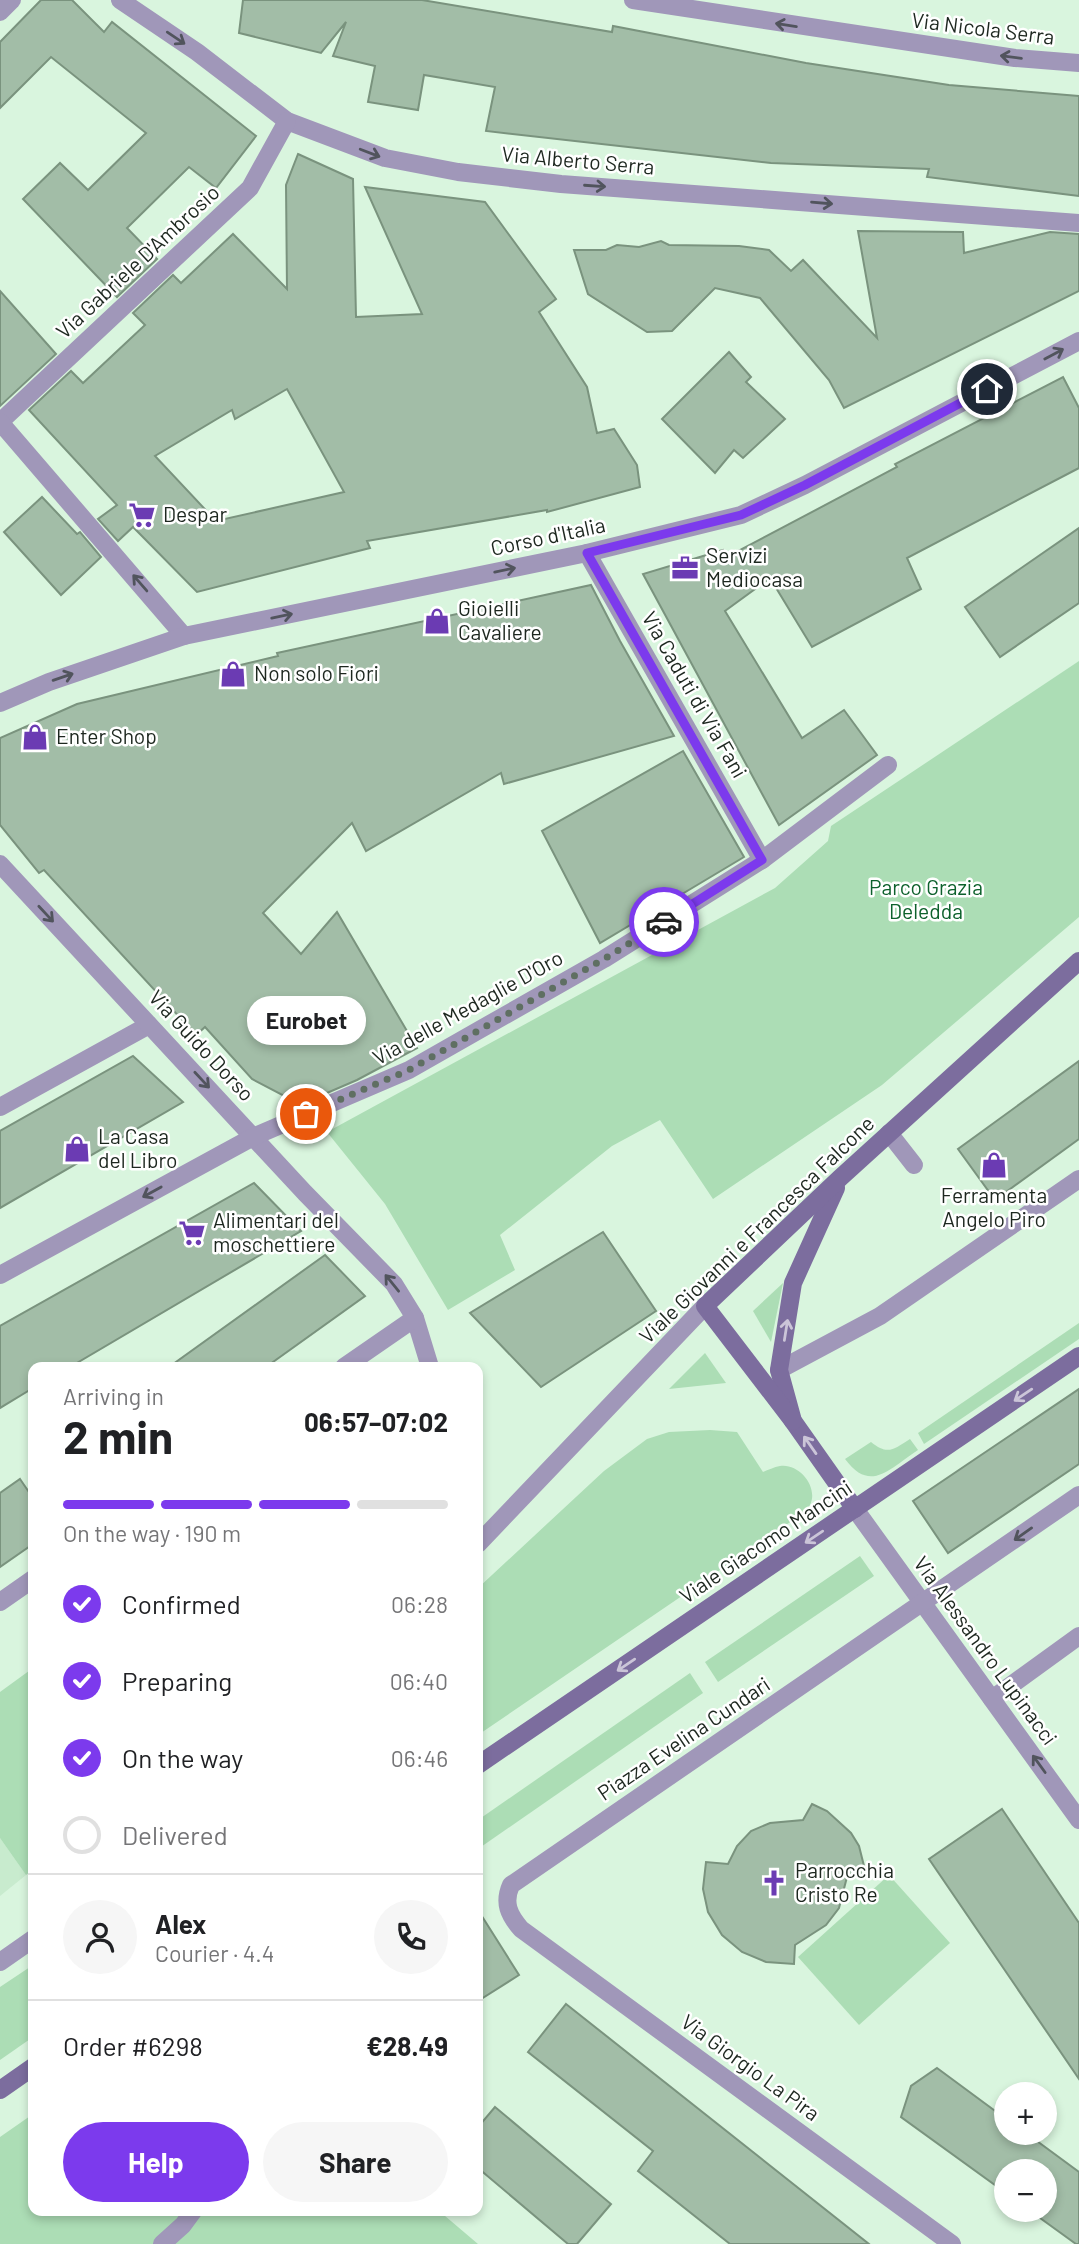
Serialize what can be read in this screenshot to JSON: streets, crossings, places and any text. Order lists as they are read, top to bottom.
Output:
{
  "streets": {
    "street": [
      "Via Nicola Serra",
      "Via Alberto Serra",
      "Via Gabriele D'Ambrosio",
      "Corso d'Italia",
      "Via Caduti di Via Fani",
      "Via delle Medaglie D'Oro",
      "Via Guido Dorso",
      "Viale Giovanni e Francesca Falcone",
      "Viale Giacomo Mancini",
      "Via Alessandro Lupinacci",
      "Piazza Evelina Cundari",
      "Via Giorgio La Pira"
    ]
  },
  "crossings": [
    ["Via Alberto Serra", "Via Gabriele D'Ambrosio"],
    ["Corso d'Italia", "Via Caduti di Via Fani"],
    ["Via Caduti di Via Fani", "Via delle Medaglie D'Oro"],
    ["Via delle Medaglie D'Oro", "Via Guido Dorso"],
    ["Viale Giacomo Mancini", "Via Alessandro Lupinacci"],
    ["Via Alessandro Lupinacci", "Piazza Evelina Cundari"],
    ["Piazza Evelina Cundari", "Via Giorgio La Pira"]
  ],
  "one_way": [
    "Via Nicola Serra",
    "Via Alberto Serra",
    "Corso d'Italia",
    "Via Alessandro Lupinacci"
  ],
  "parks": ["Parco Grazia Deledda"],
  "places": {
    "supermarket": ["Despar", "Alimentari del moschettiere"],
    "office": ["Servizi Mediocasa"],
    "shop": [
      "Gioielli Cavaliere",
      "Non solo Fiori",
      "Enter Shop",
      "La Casa del Libro",
      "Ferramenta Angelo Piro"
    ],
    "other": ["Eurobet"],
    "church": ["Parrocchia Cristo Re"]
  },
  "page": {
    "bubble": "Eurobet",
    "heading": ["2 min", "Arriving in", "06:57–07:02"],
    "panel": [
      "Alex",
      "Courier · 4.4",
      "Order #6298",
      "€28.49"
    ],
    "bar": "On the way · 190 m",
    "list": [
      ["Confirmed", "06:28"],
      ["Preparing", "06:40"],
      ["On the way", "06:46"],
      "Delivered"
    ],
    "map_buttons": ["+", "−"],
    "buttons": ["Help", "Share"]
  }
}
